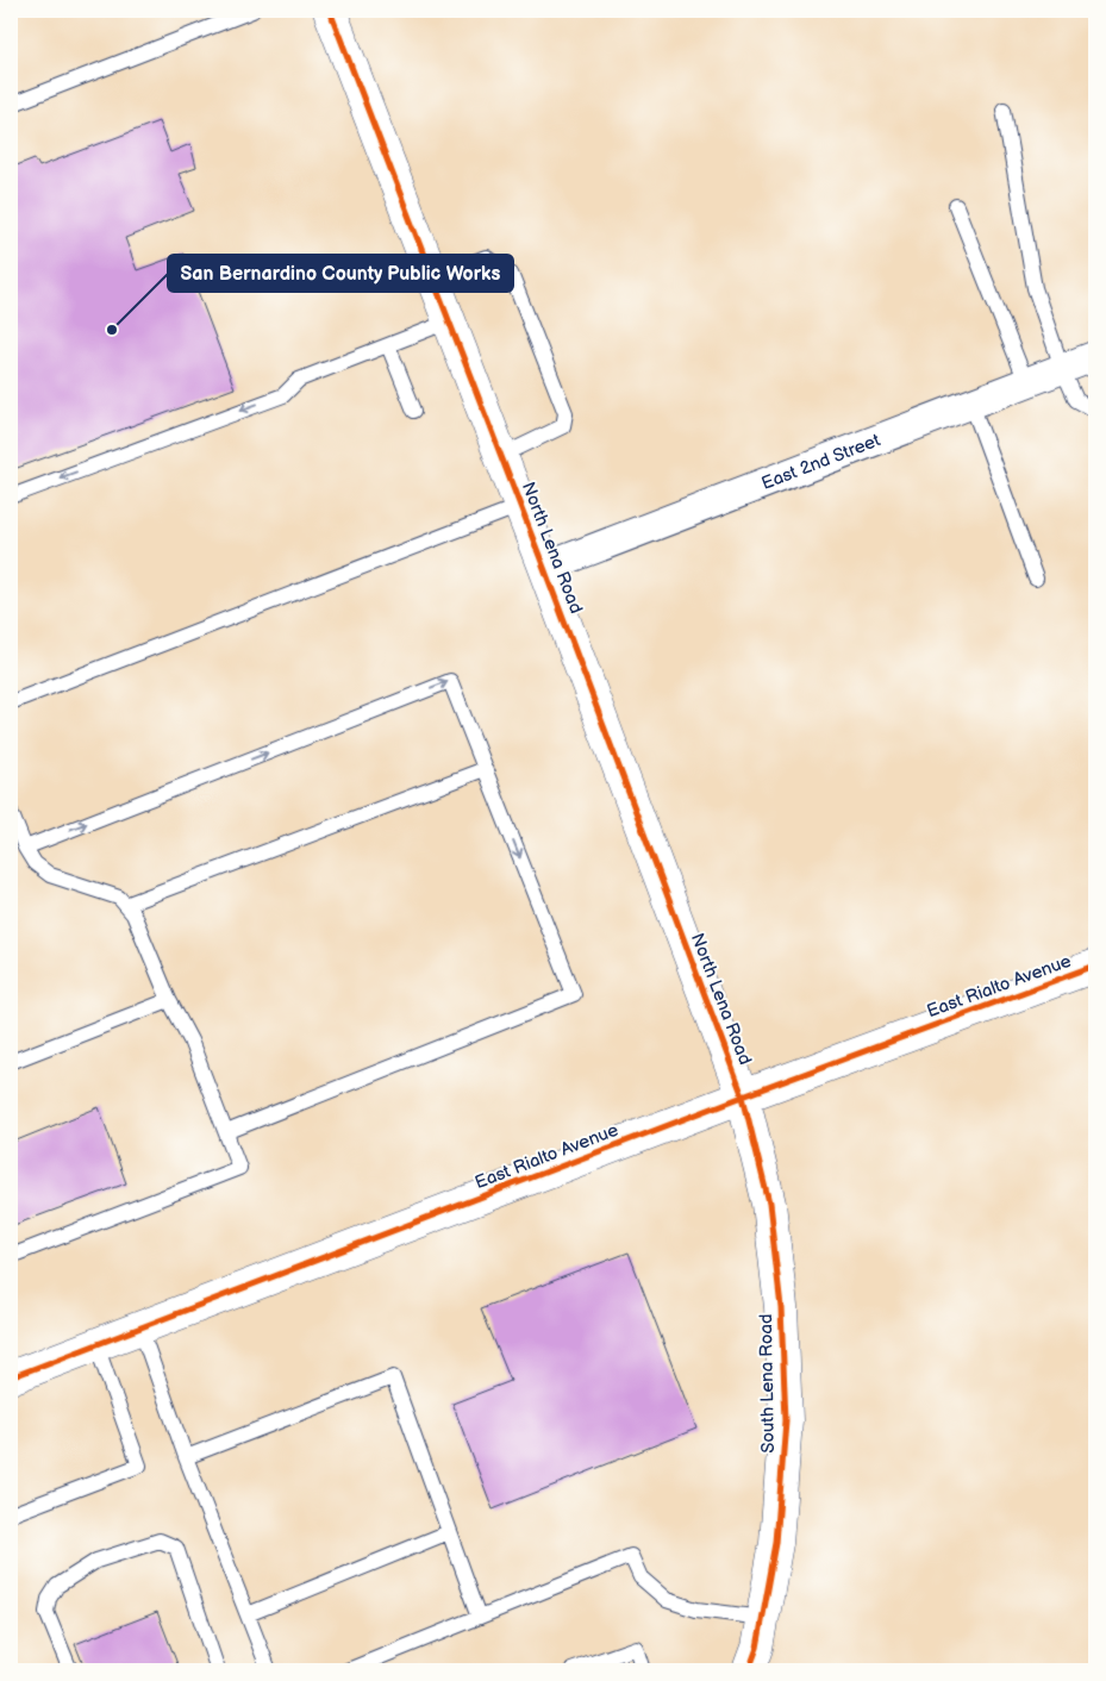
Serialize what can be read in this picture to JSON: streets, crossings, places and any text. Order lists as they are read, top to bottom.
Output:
{
  "streets": {
    "street": [
      "East 2nd Street",
      "North Lena Road",
      "East Rialto Avenue",
      "South Lena Road"
    ]
  },
  "crossings": [
    ["East 2nd Street", "North Lena Road"],
    ["North Lena Road", "East Rialto Avenue"],
    ["North Lena Road", "South Lena Road"],
    ["East Rialto Avenue", "South Lena Road"]
  ],
  "places": ["San Bernardino County Public Works"]
}
